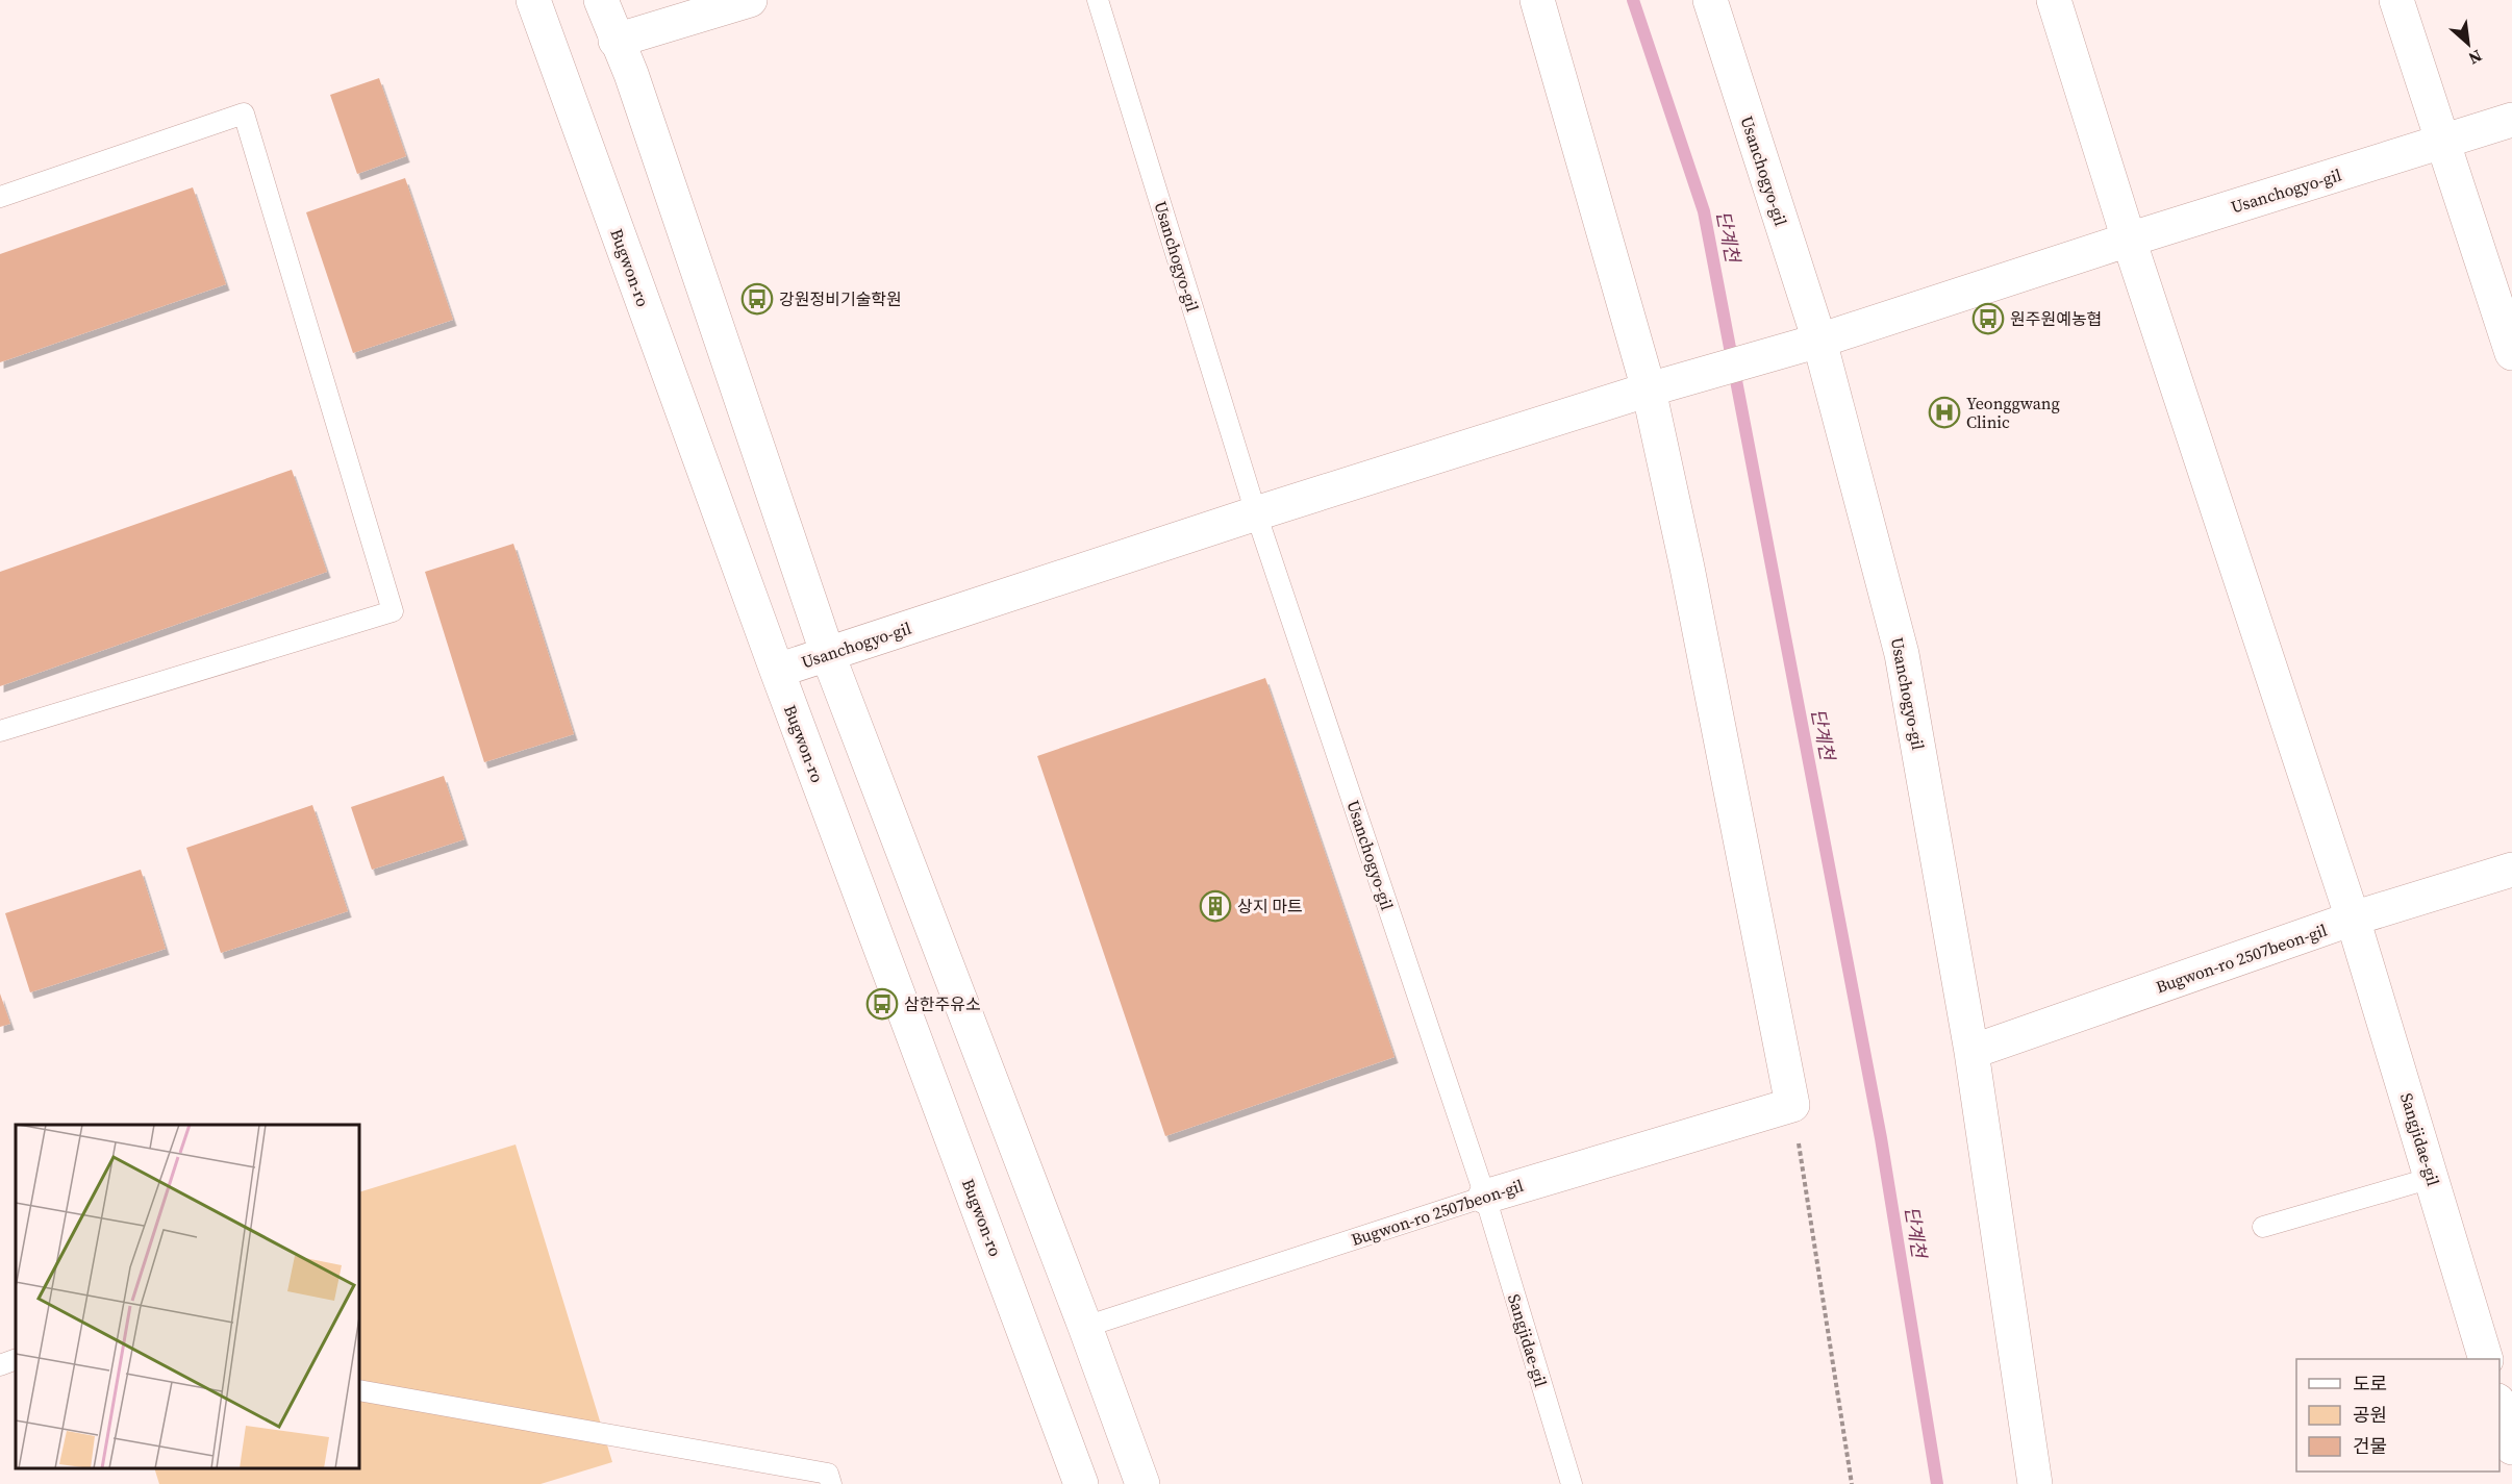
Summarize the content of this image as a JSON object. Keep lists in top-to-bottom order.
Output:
{
  "streets": {
    "street": [
      "Usanchogyo-gil",
      "Bugwon-ro",
      "Bugwon-ro 2507beon-gil",
      "Sangjidae-gil"
    ]
  },
  "crossings": [
    ["Usanchogyo-gil", "Bugwon-ro"],
    ["Usanchogyo-gil", "Bugwon-ro 2507beon-gil"],
    ["Usanchogyo-gil", "Sangjidae-gil"],
    ["Bugwon-ro 2507beon-gil", "Sangjidae-gil"]
  ],
  "water": ["단계천"],
  "places": {
    "bus stop": ["강원정비기술학원", "원주원예농협", "삼한주유소"],
    "hospital": ["Yeonggwang Clinic"],
    "building": ["상지 마트"]
  },
  "legend": ["도로", "공원", "건물"],
  "north": "bottom right"
}
